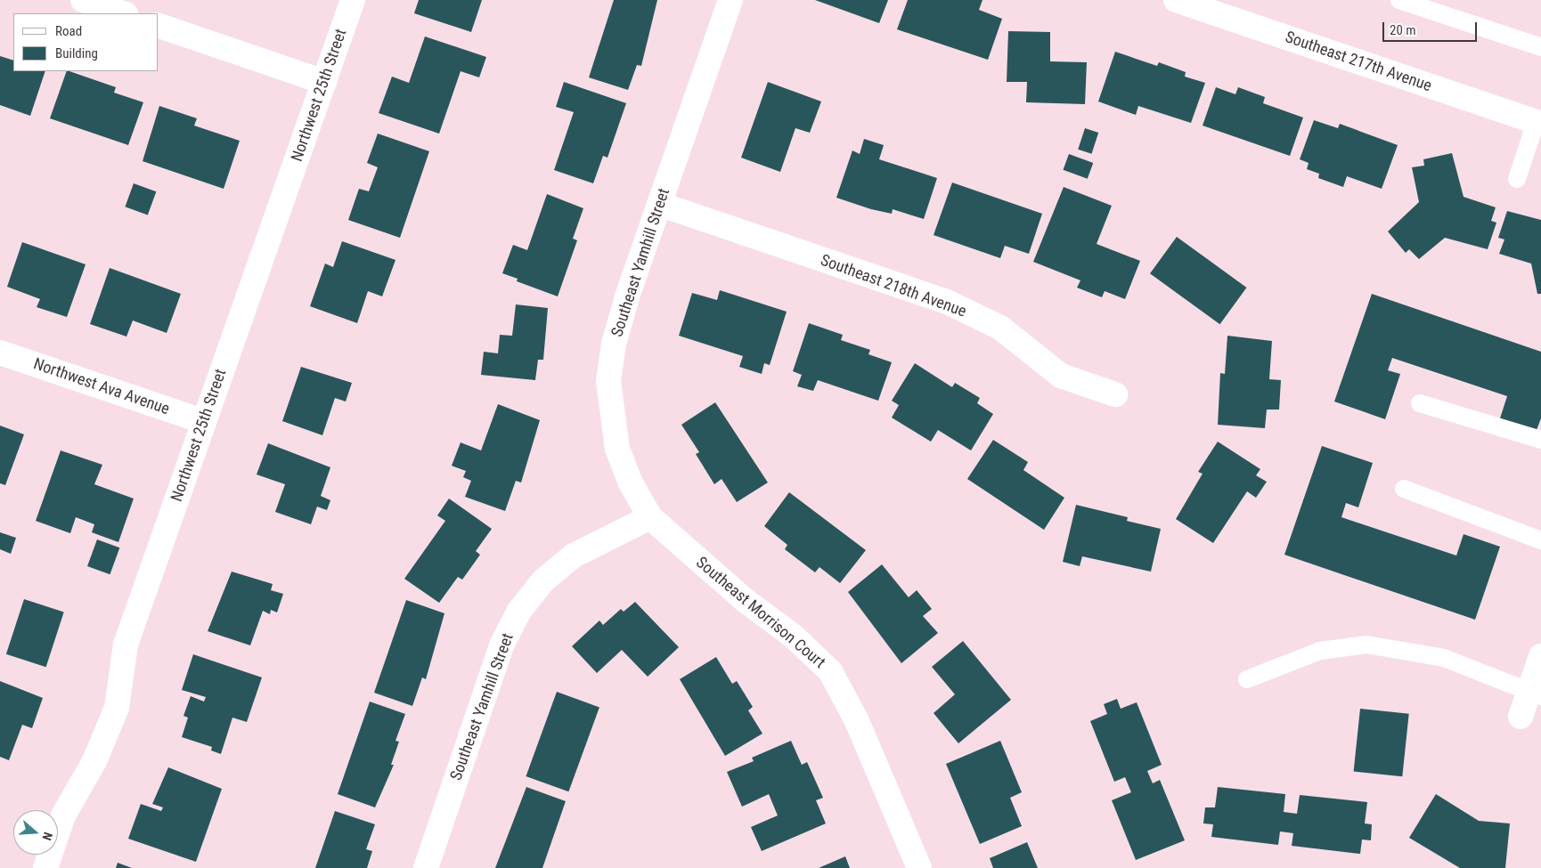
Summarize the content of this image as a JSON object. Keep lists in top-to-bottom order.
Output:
{
  "streets": {
    "street": [
      "Southeast 217th Avenue",
      "Northwest 25th Street",
      "Southeast Yamhill Street",
      "Southeast 218th Avenue",
      "Northwest Ava Avenue",
      "Southeast Morrison Court"
    ]
  },
  "crossings": [
    ["Northwest 25th Street", "Northwest Ava Avenue"],
    ["Southeast Yamhill Street", "Southeast 218th Avenue"],
    ["Southeast Yamhill Street", "Southeast Morrison Court"]
  ],
  "legend": ["Road", "Building"],
  "scale_bar": "20 m",
  "north": "right"
}
